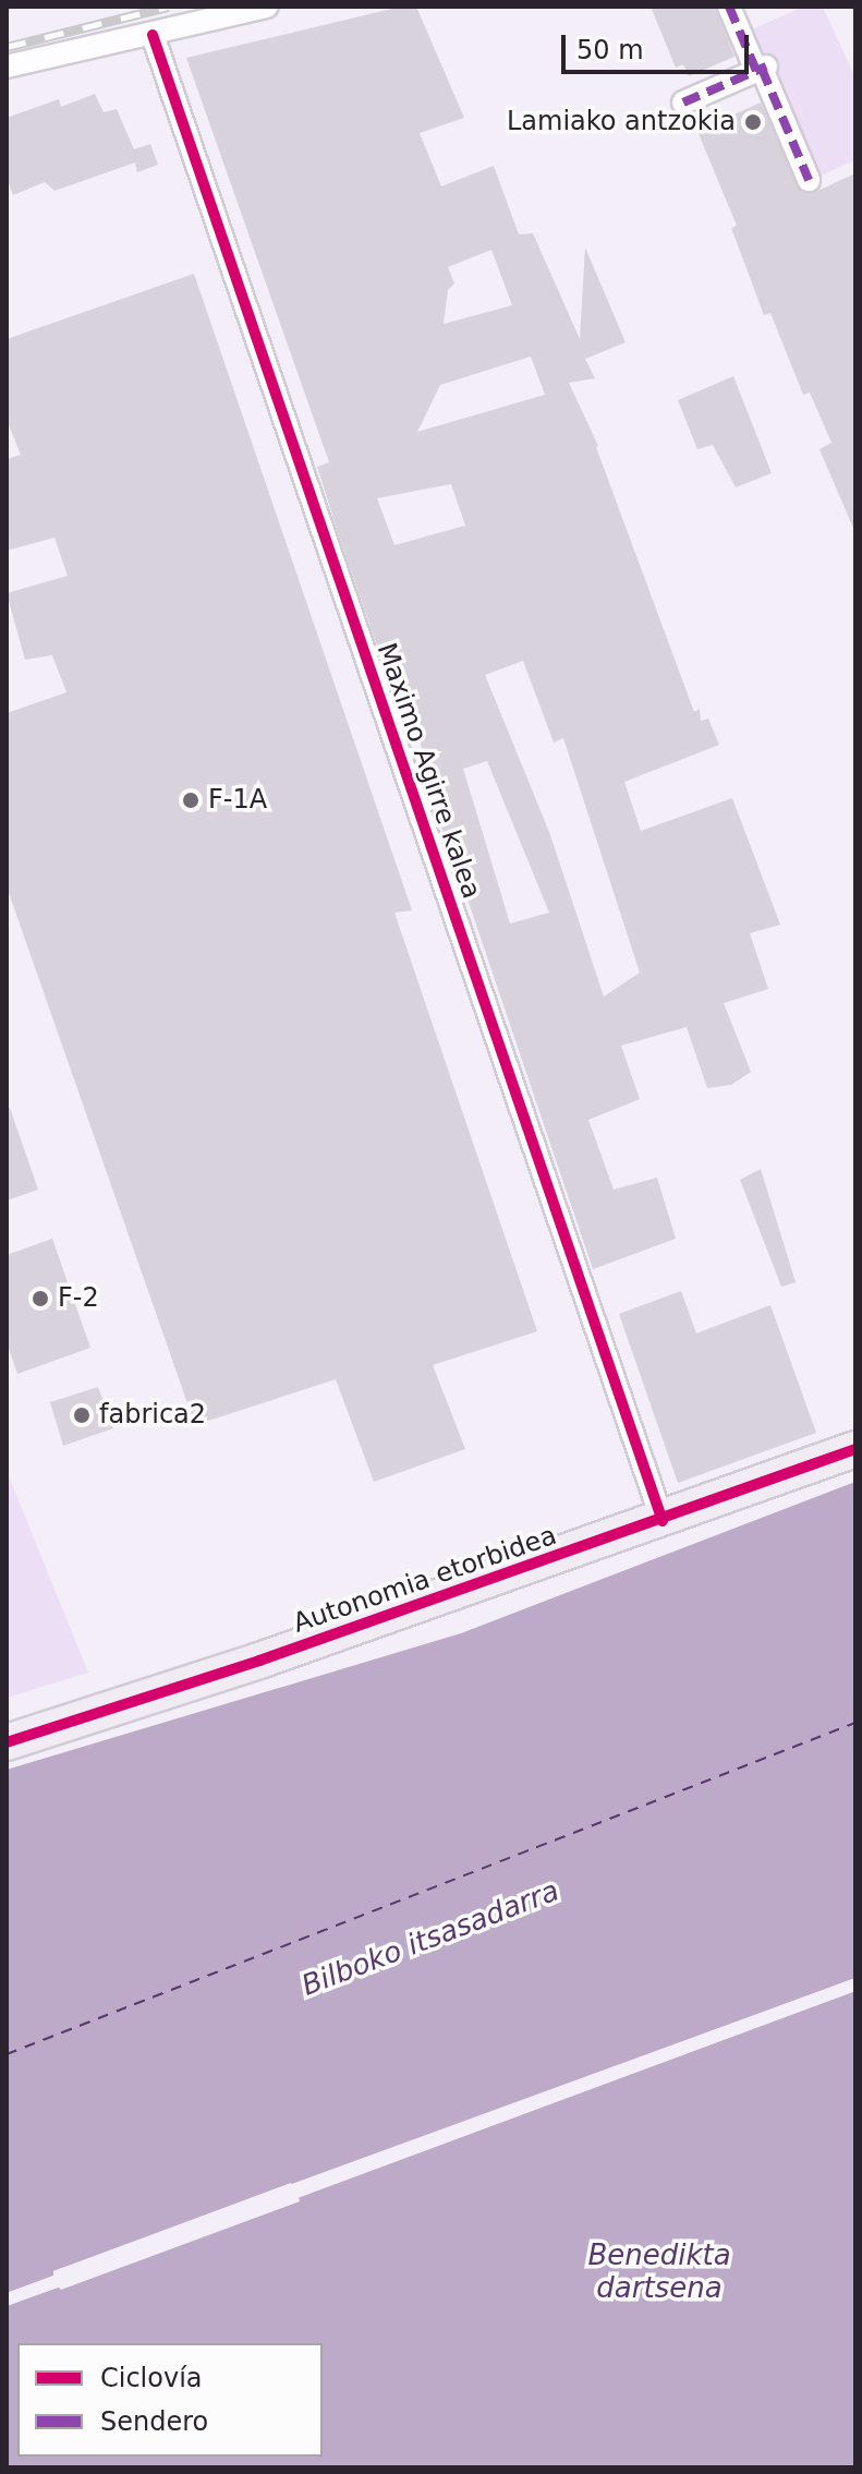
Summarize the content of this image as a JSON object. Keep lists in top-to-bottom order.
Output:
{
  "streets": {
    "main road": ["Autonomia etorbidea"],
    "street": ["Maximo Agirre kalea"]
  },
  "crossings": [
    ["Maximo Agirre kalea", "Autonomia etorbidea"]
  ],
  "water": ["Bilboko itsasadarra", "Benedikta dartsena"],
  "places": [
    "Lamiako antzokia",
    "F-1A",
    "F-2",
    "fabrica2"
  ],
  "legend": ["Ciclovía", "Sendero"],
  "scale_bar": "50 m"
}
